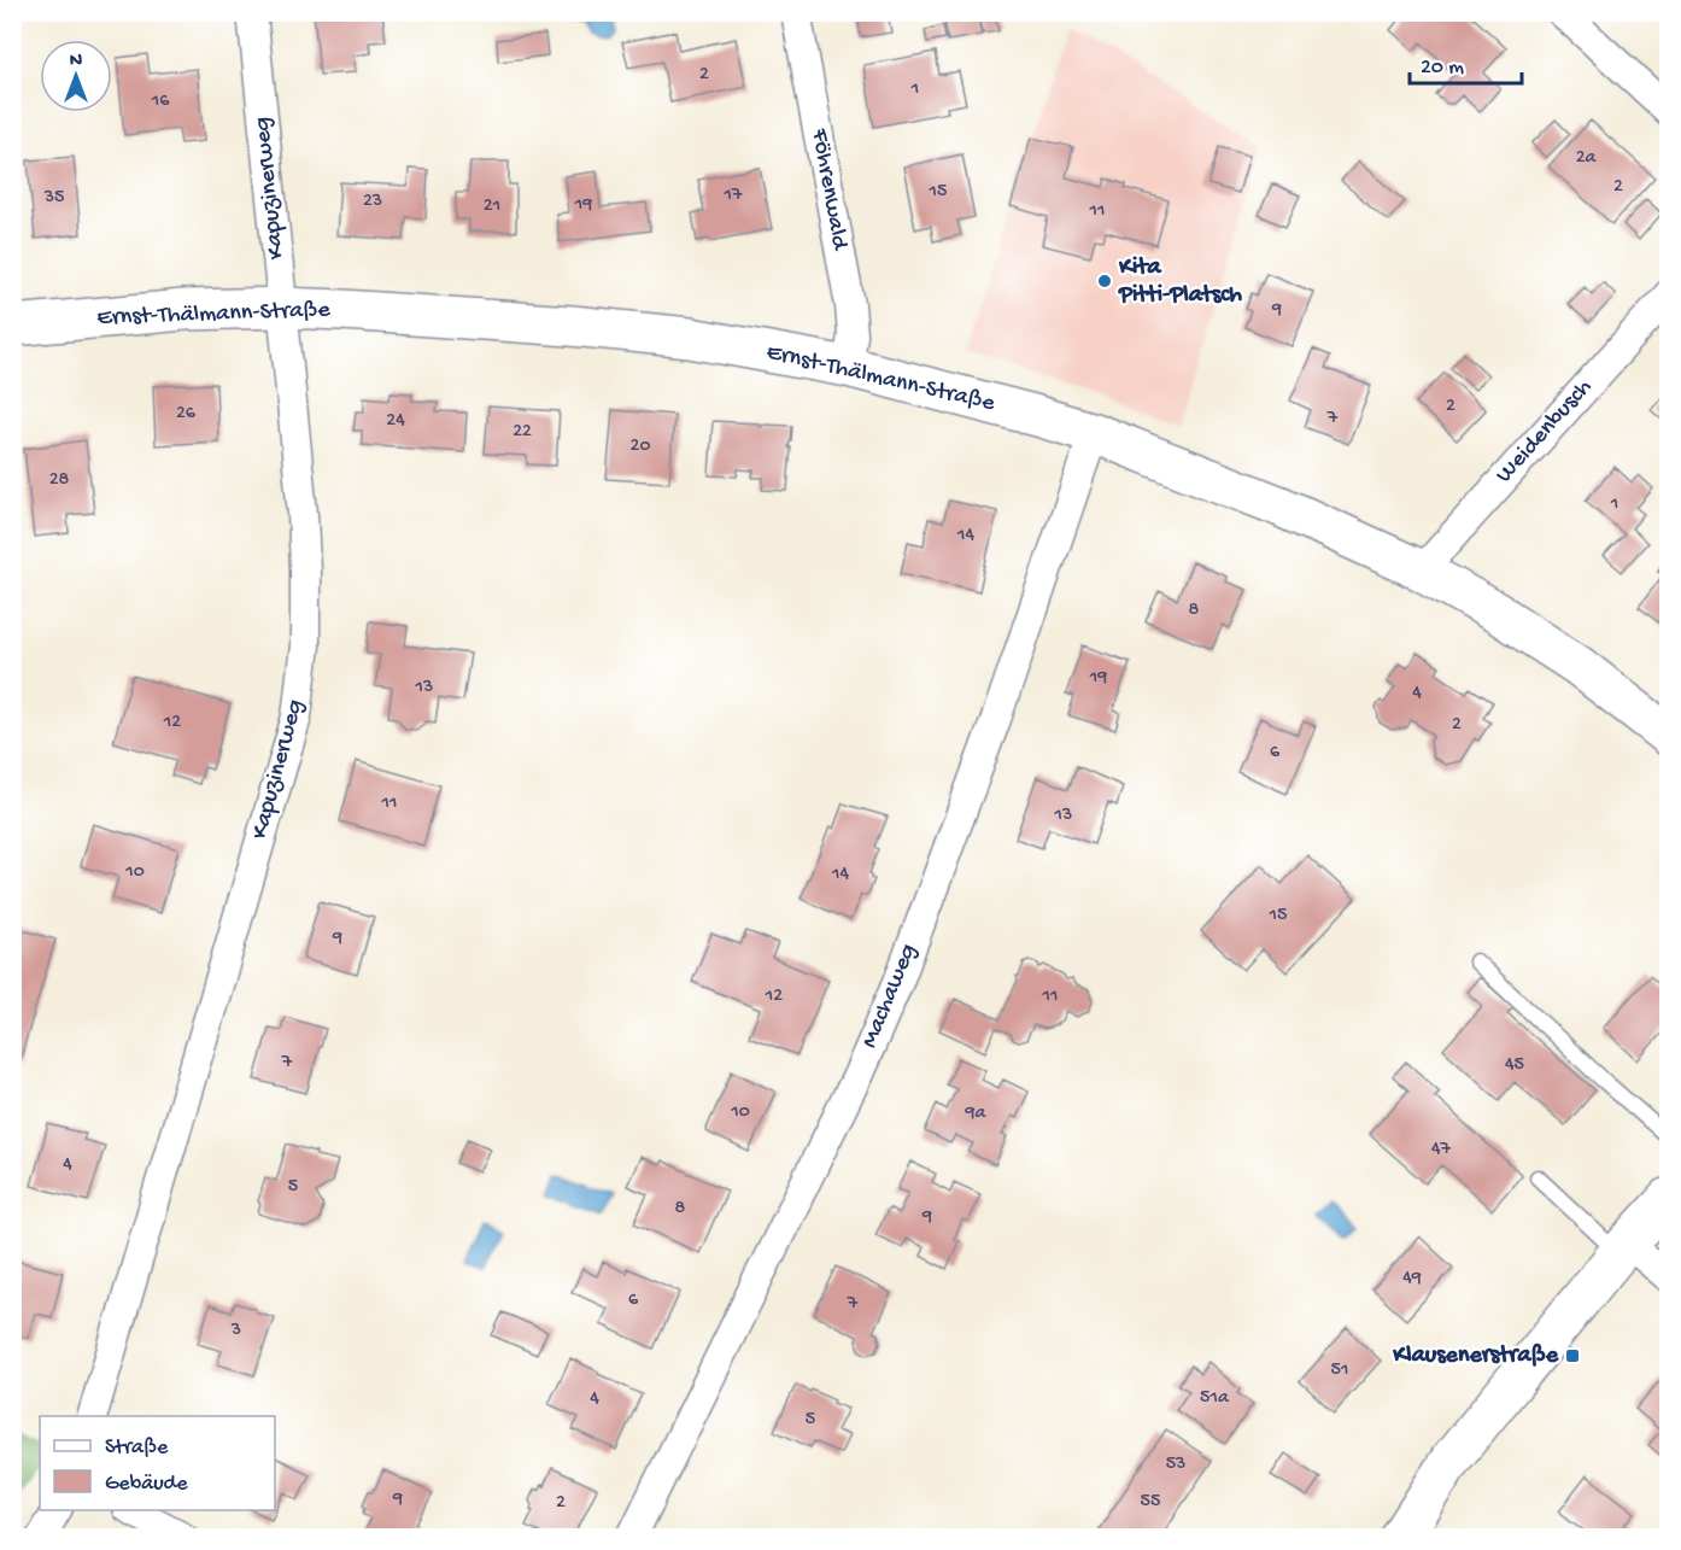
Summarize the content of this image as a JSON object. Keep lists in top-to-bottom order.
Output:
{
  "streets": {
    "street": [
      "Kapuzinerweg",
      "Föhrenwald",
      "Ernst-Thälmann-Straße",
      "Weidenbusch",
      "Machaweg"
    ]
  },
  "crossings": [
    ["Kapuzinerweg", "Ernst-Thälmann-Straße"],
    ["Föhrenwald", "Ernst-Thälmann-Straße"],
    ["Ernst-Thälmann-Straße", "Weidenbusch"],
    ["Ernst-Thälmann-Straße", "Machaweg"]
  ],
  "places": {
    "other": ["Kita Pitti-Platsch"],
    "transit": ["Klausenerstraße"]
  },
  "house_numbers": [
    "2",
    "1",
    "16",
    "2a",
    "2",
    "15",
    "17",
    "35",
    "23",
    "19",
    "21",
    "11",
    "9",
    "2",
    "26",
    "7",
    "24",
    "22",
    "20",
    "28",
    "1",
    "14",
    "8",
    "19",
    "13",
    "4",
    "12",
    "2",
    "6",
    "11",
    "13",
    "10",
    "14",
    "15",
    "9",
    "12",
    "11",
    "7",
    "45",
    "10",
    "9a",
    "47",
    "4",
    "5",
    "8",
    "9",
    "49",
    "6",
    "7",
    "3",
    "51",
    "51a",
    "4",
    "5",
    "53",
    "9",
    "55",
    "2"
  ],
  "legend": ["Straße", "Gebäude"],
  "scale_bar": "20 m",
  "north": "top"
}
